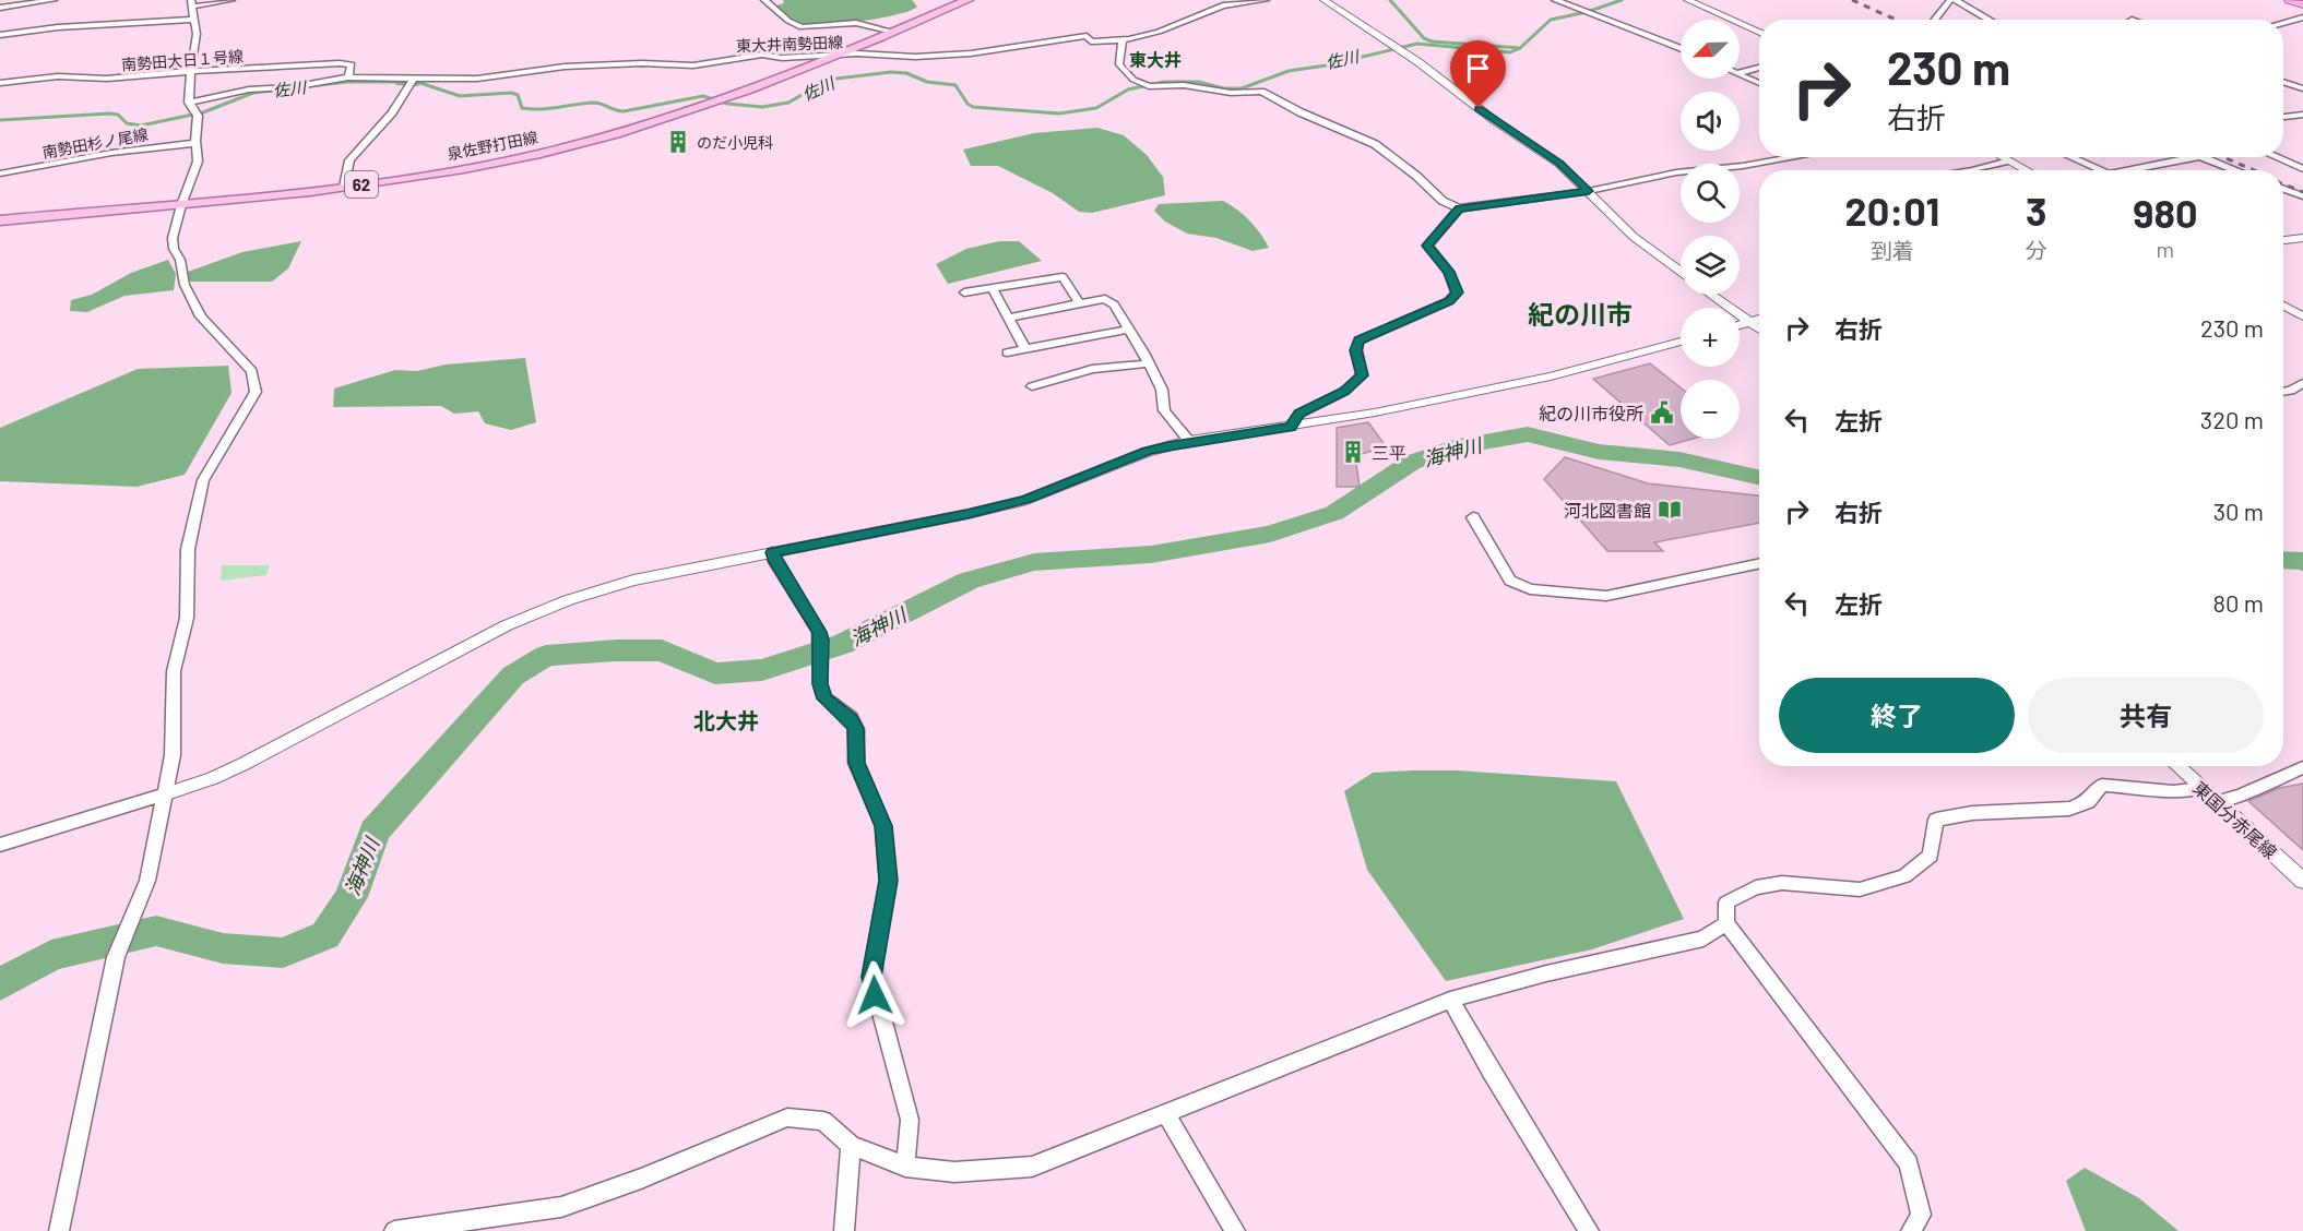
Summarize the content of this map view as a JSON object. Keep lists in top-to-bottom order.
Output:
{
  "streets": {
    "main road": ["泉佐野打田線", "62"],
    "street": [
      "東大井南勢田線",
      "南勢田大日１号線",
      "南勢田杉ノ尾線",
      "東国分赤尾線"
    ]
  },
  "crossings": [
    ["東大井南勢田線", "南勢田大日１号線"],
    ["東大井南勢田線", "泉佐野打田線"]
  ],
  "districts": ["東大井", "紀の川市", "北大井"],
  "water": ["佐川", "海神川"],
  "places": {
    "building": ["のだ小児科", "三平"],
    "public building": ["紀の川市役所"],
    "library": ["河北図書館"]
  },
  "north": "bottom left",
  "page": {
    "map_buttons": ["+", "−"],
    "turn": ["230 m", "右折"],
    "eta": [
      "20:01",
      "到着",
      "3",
      "分",
      "980",
      "m"
    ],
    "list": [
      {
        "name": "右折",
        "value": "230 m"
      },
      {
        "name": "左折",
        "value": "320 m"
      },
      {
        "name": "右折",
        "value": "30 m"
      },
      {
        "name": "左折",
        "value": "80 m"
      }
    ],
    "buttons": ["終了", "共有"]
  }
}
